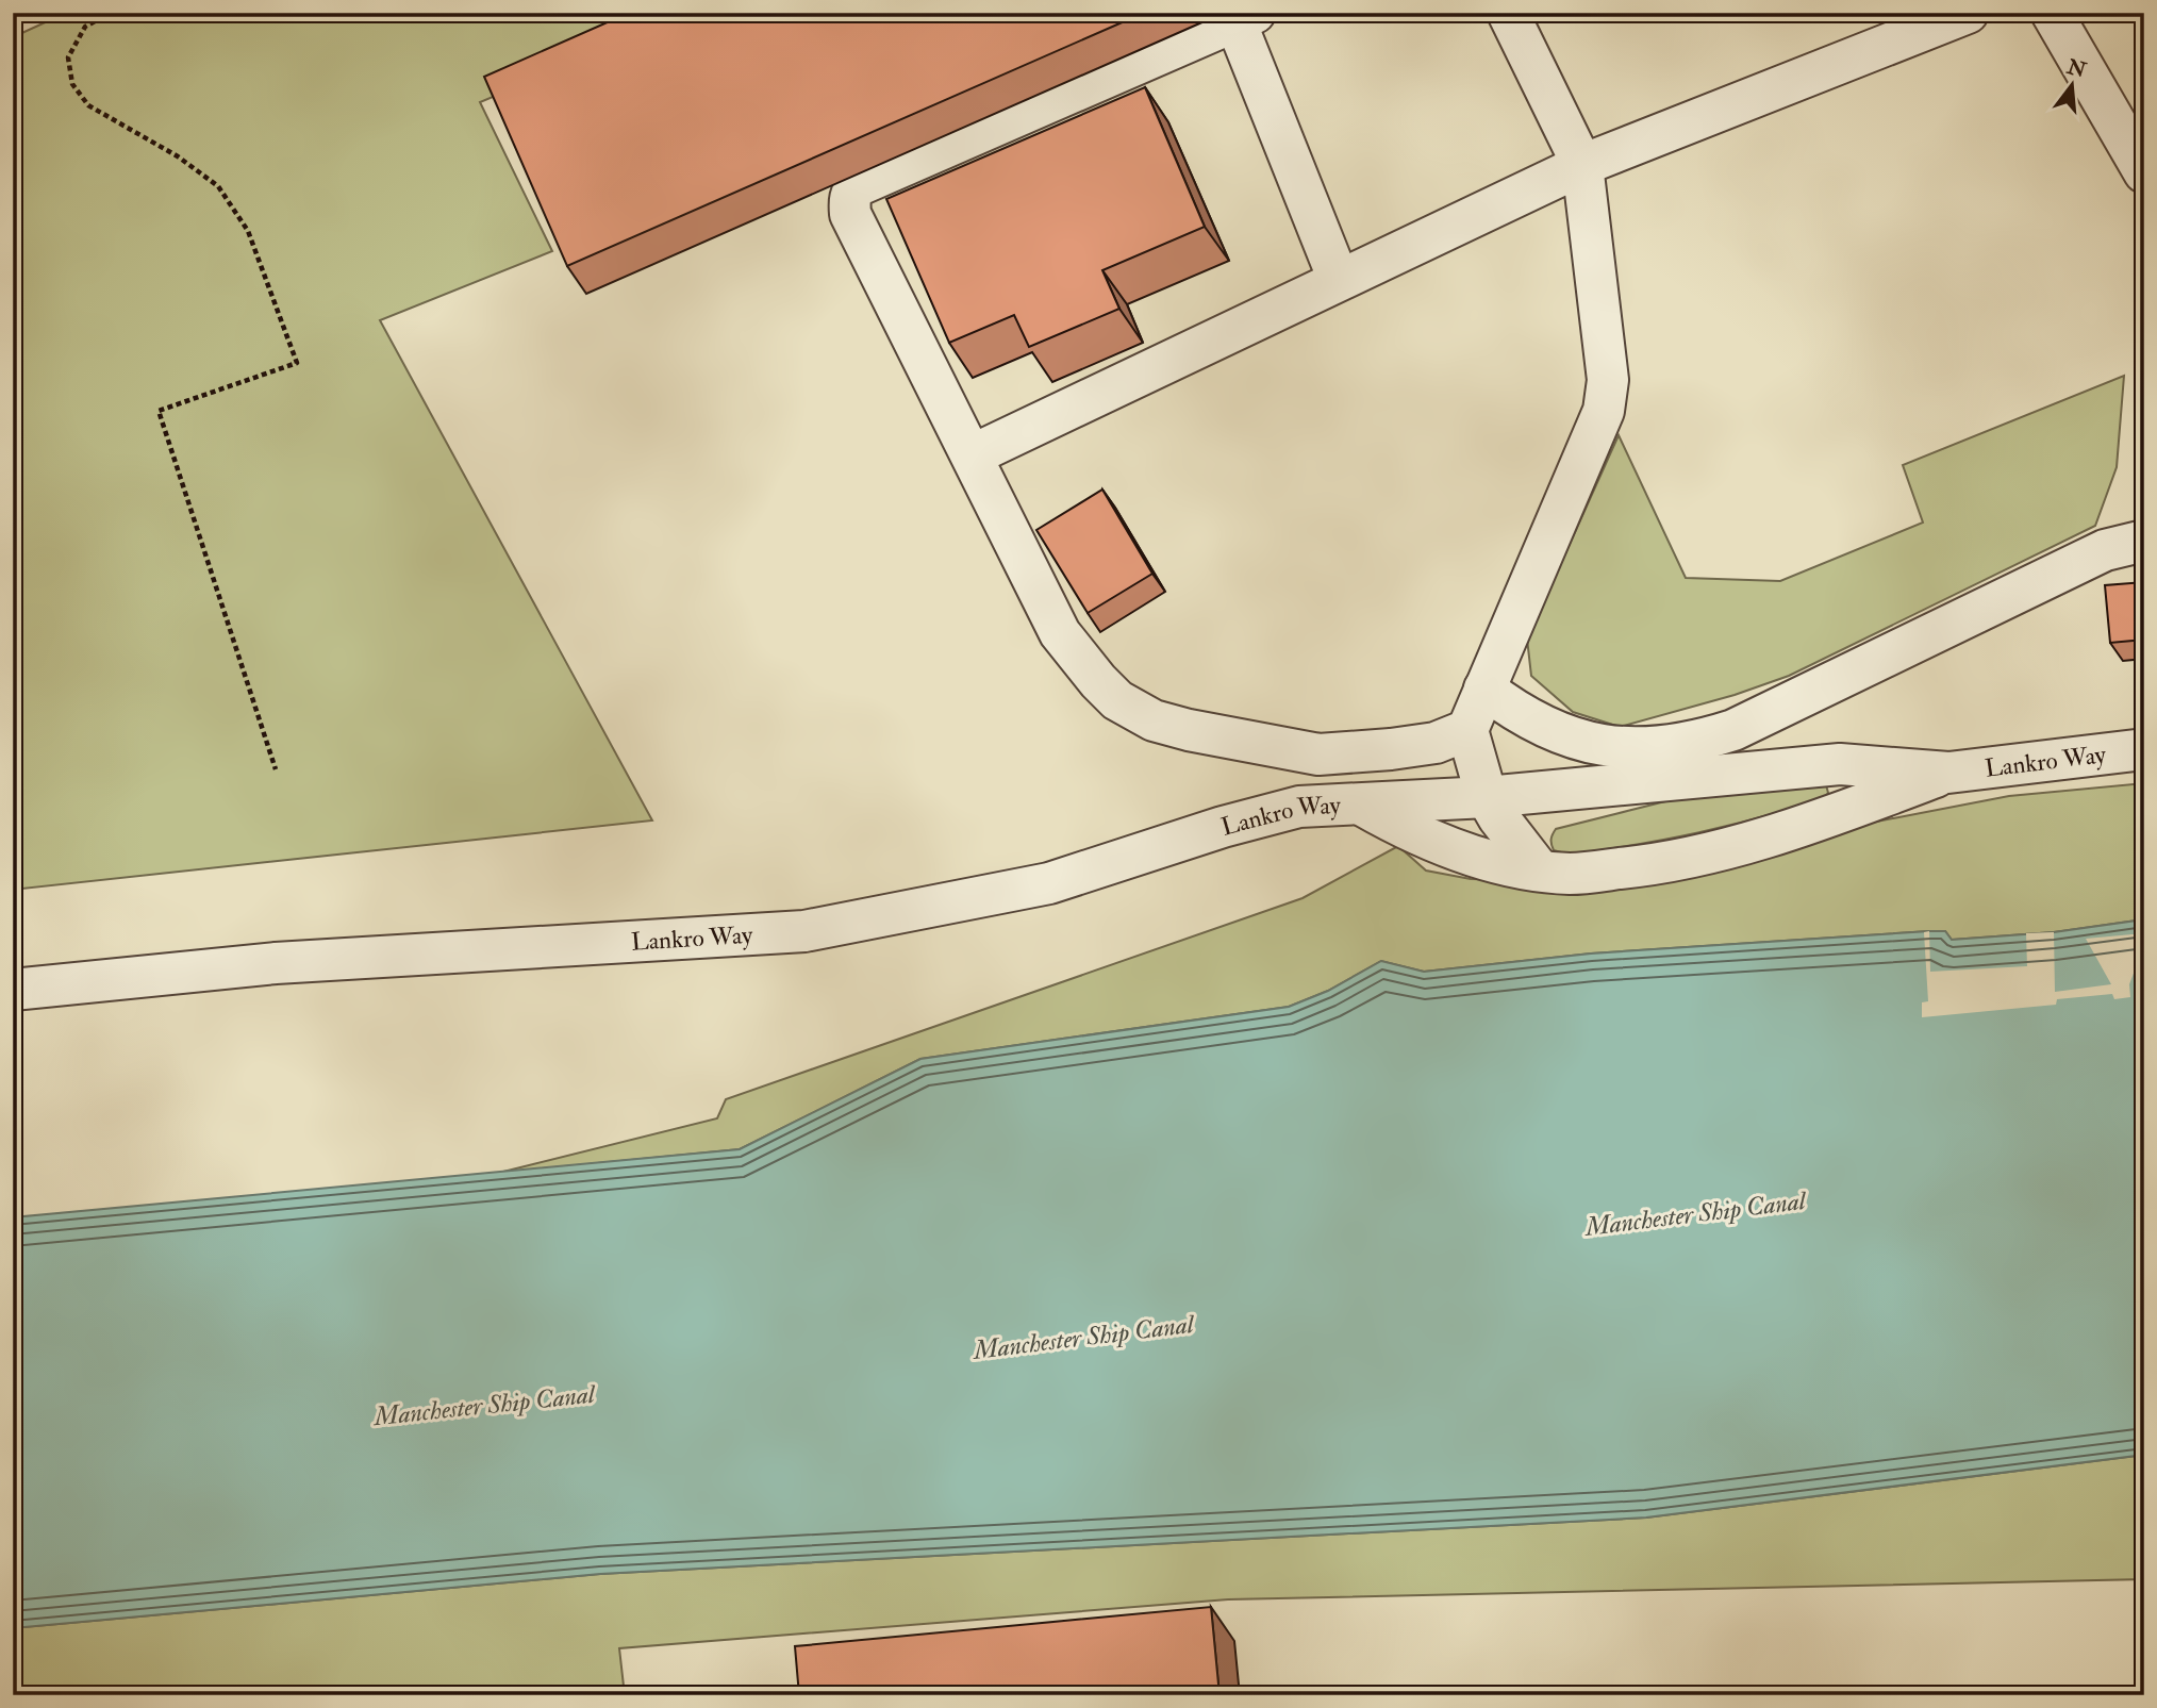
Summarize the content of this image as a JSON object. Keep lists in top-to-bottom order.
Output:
{
  "streets": {
    "lane": ["Lankro Way"]
  },
  "water": ["Manchester Ship Canal"],
  "north": "top"
}
